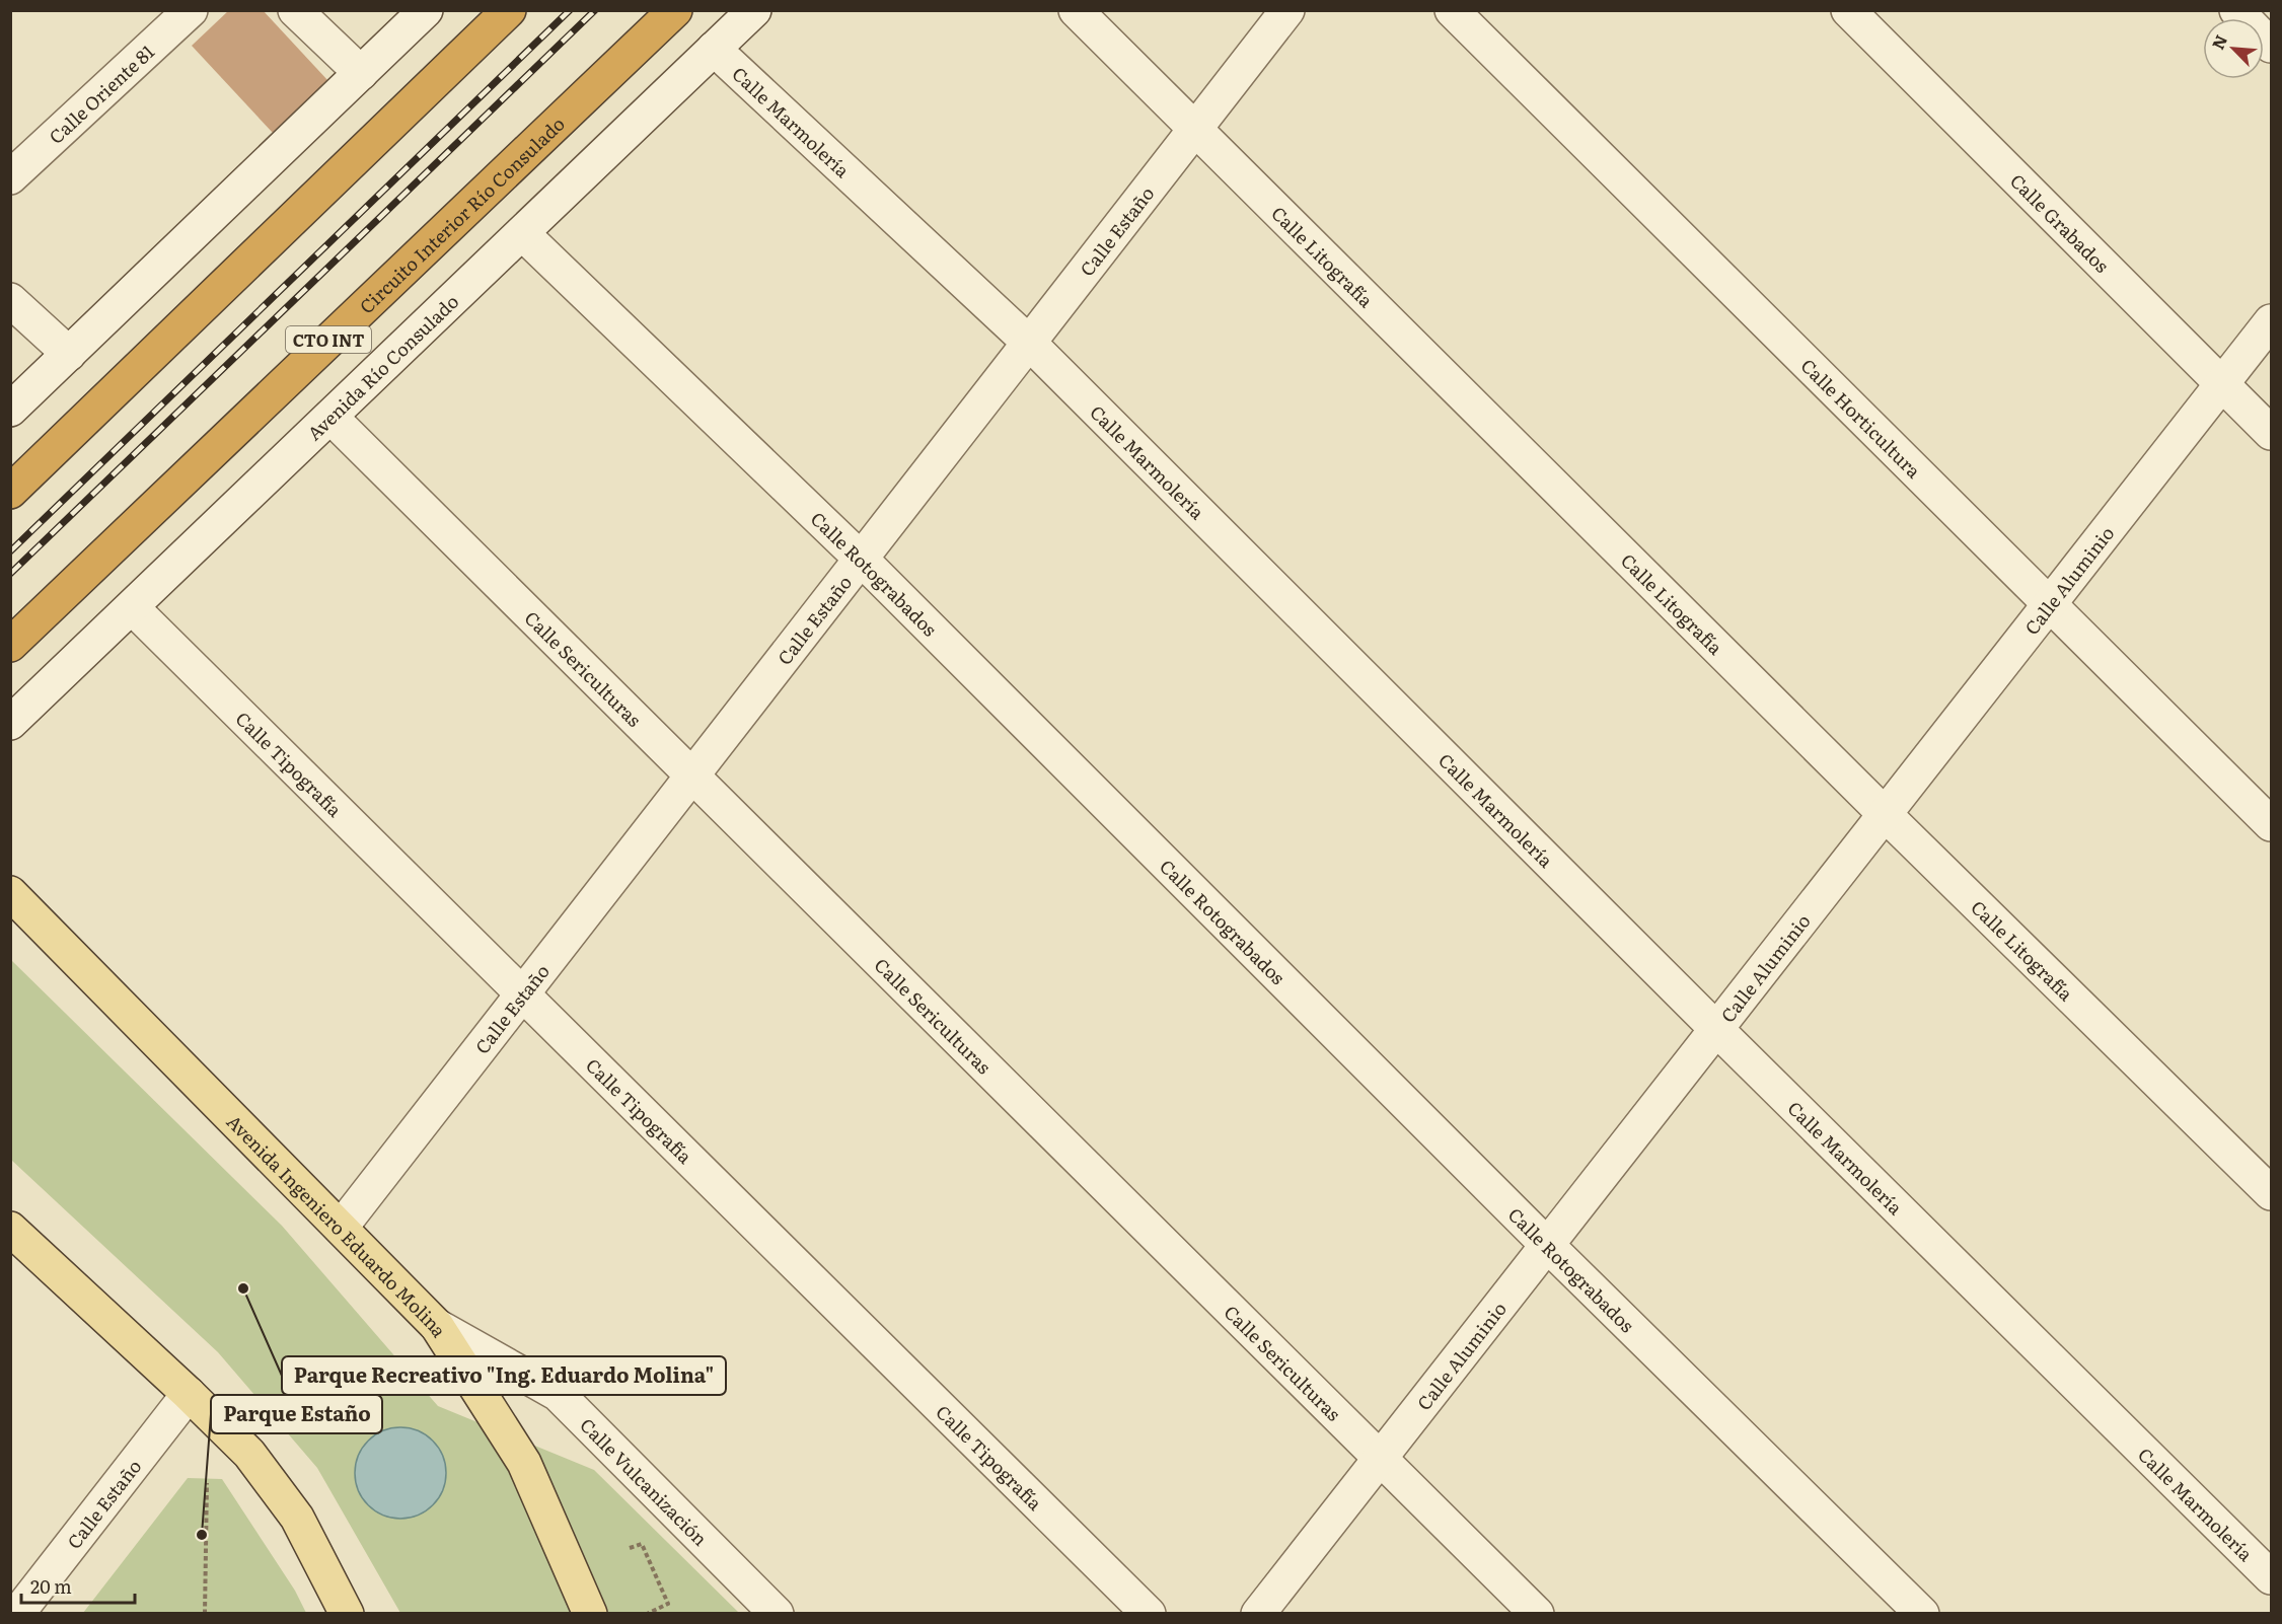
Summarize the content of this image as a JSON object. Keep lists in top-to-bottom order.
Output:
{
  "streets": {
    "highway": ["Circuito Interior Río Consulado", "CTO INT"],
    "main road": ["Avenida Ingeniero Eduardo Molina"],
    "street": [
      "Calle Oriente 81",
      "Calle Marmolería",
      "Calle Grabados",
      "Calle Estaño",
      "Calle Litografía",
      "Avenida Río Consulado",
      "Calle Horticultura",
      "Calle Rotograbados",
      "Calle Aluminio",
      "Calle Sericulturas",
      "Calle Tipografía",
      "Calle Vulcanización"
    ]
  },
  "crossings": [
    ["Calle Marmolería", "Calle Estaño"],
    ["Calle Marmolería", "Avenida Río Consulado"],
    ["Calle Marmolería", "Calle Aluminio"],
    ["Calle Grabados", "Calle Aluminio"],
    ["Calle Estaño", "Calle Litografía"],
    ["Calle Estaño", "Calle Rotograbados"],
    ["Calle Estaño", "Calle Sericulturas"],
    ["Calle Estaño", "Calle Tipografía"],
    ["Calle Estaño", "Avenida Ingeniero Eduardo Molina"],
    ["Calle Litografía", "Calle Aluminio"],
    ["Avenida Río Consulado", "Calle Rotograbados"],
    ["Avenida Río Consulado", "Calle Sericulturas"],
    ["Avenida Río Consulado", "Calle Tipografía"],
    ["Calle Horticultura", "Calle Aluminio"],
    ["Calle Rotograbados", "Calle Aluminio"],
    ["Calle Aluminio", "Calle Sericulturas"],
    ["Avenida Ingeniero Eduardo Molina", "Calle Vulcanización"]
  ],
  "places": ["Parque Recreativo \"Ing. Eduardo Molina\"", "Parque Estaño"],
  "scale_bar": "20 m",
  "north": "top left"
}
